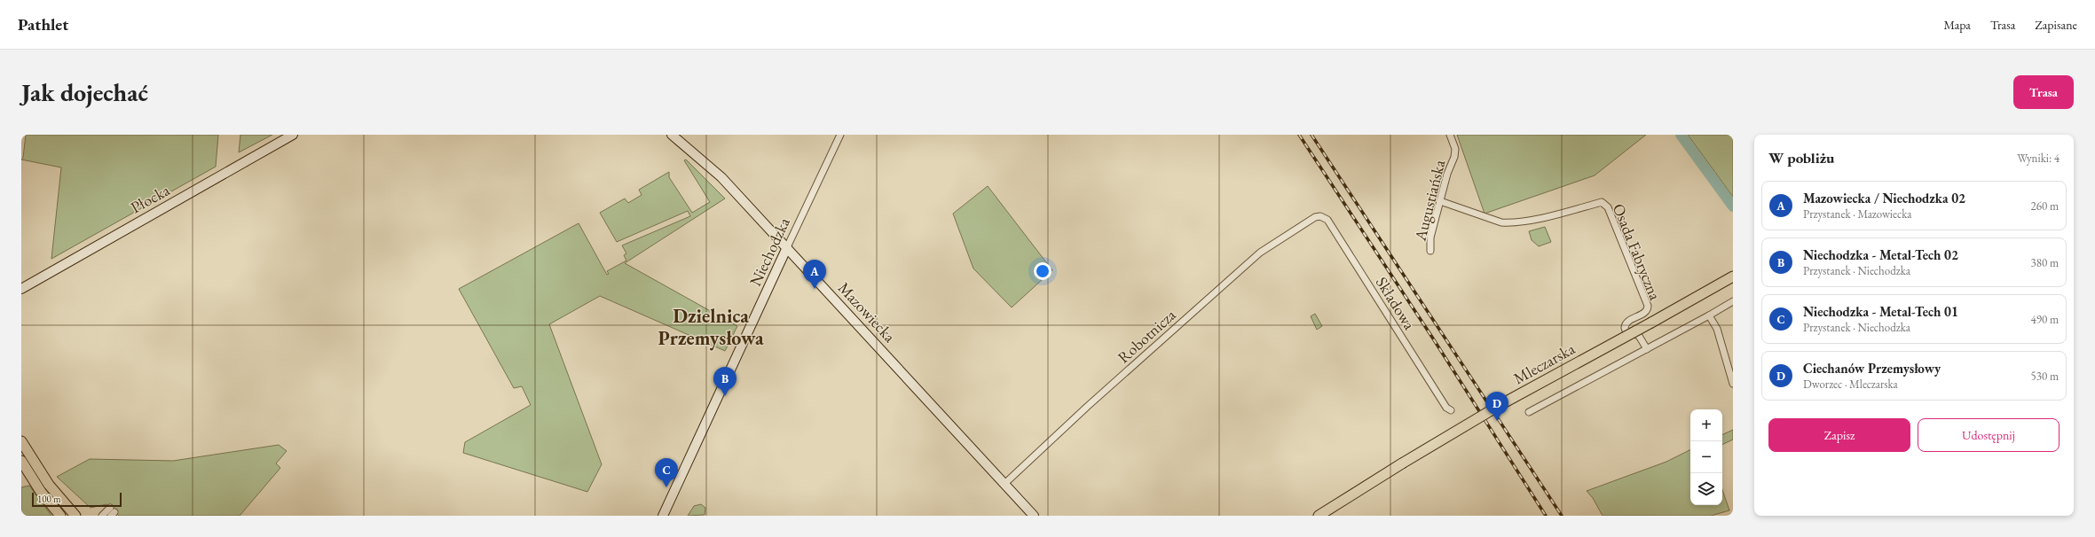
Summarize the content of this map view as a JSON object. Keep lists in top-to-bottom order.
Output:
{
  "streets": {
    "main road": ["Mleczarska"],
    "street": [
      "Płocka",
      "Augustiańska",
      "Niechodzka",
      "Osada Fabryczna",
      "Składowa",
      "Mazowiecka",
      "Robotnicza"
    ]
  },
  "crossings": [
    ["Augustiańska", "Osada Fabryczna"],
    ["Niechodzka", "Mazowiecka"],
    ["Składowa", "Robotnicza"],
    ["Mazowiecka", "Robotnicza"]
  ],
  "districts": ["Dzielnica Przemysłowa"],
  "scale_bar": "100 m",
  "page": {
    "header": "Pathlet",
    "nav": ["Mapa", "Trasa", "Zapisane"],
    "buttons": [
      "Trasa",
      ["Zapisz", "Udostępnij"]
    ],
    "title": "Jak dojechać",
    "heading": ["W pobliżu", "Wyniki: 4"],
    "list": [
      {
        "mark": "A",
        "name": "Mazowiecka / Niechodzka 02",
        "note": "Przystanek · Mazowiecka",
        "value": "260 m"
      },
      {
        "mark": "B",
        "name": "Niechodzka - Metal-Tech 02",
        "note": "Przystanek · Niechodzka",
        "value": "380 m"
      },
      {
        "mark": "C",
        "name": "Niechodzka - Metal-Tech 01",
        "note": "Przystanek · Niechodzka",
        "value": "490 m"
      },
      {
        "mark": "D",
        "name": "Ciechanów Przemysłowy",
        "note": "Dworzec · Mleczarska",
        "value": "530 m"
      }
    ],
    "pins": [
      "A",
      "B",
      "D",
      "C"
    ],
    "map_buttons": ["+", "−"],
    "scale": "100 m"
  }
}
